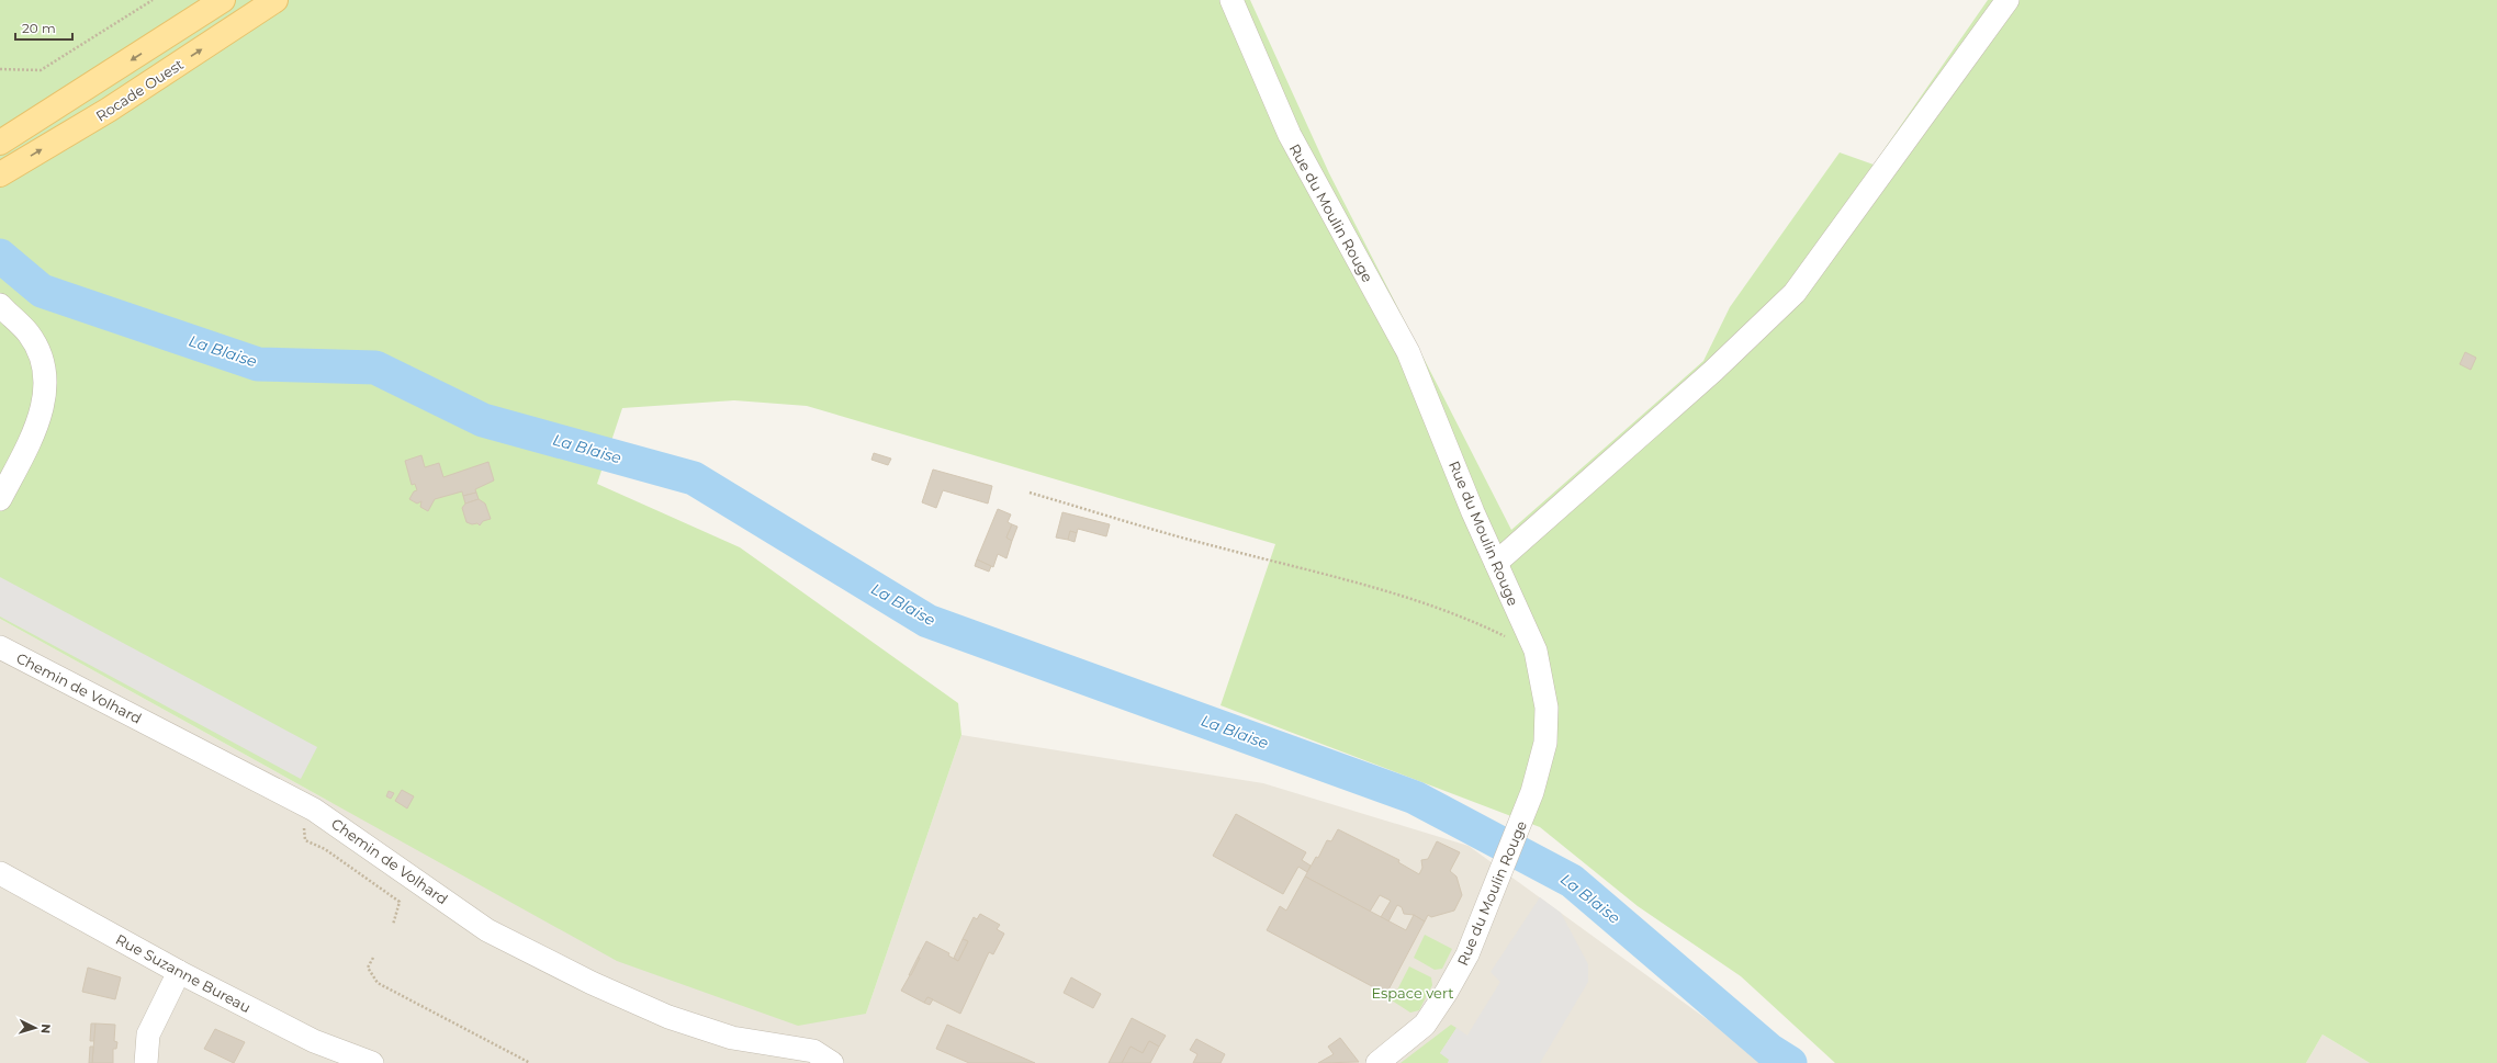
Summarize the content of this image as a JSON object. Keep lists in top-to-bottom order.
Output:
{
  "streets": {
    "main road": ["Rocade Ouest"],
    "street": ["Rue du Moulin Rouge", "Chemin de Volhard", "Rue Suzanne Bureau"]
  },
  "water": ["La Blaise"],
  "parks": ["Espace vert"],
  "scale_bar": "20 m",
  "north": "right"
}
